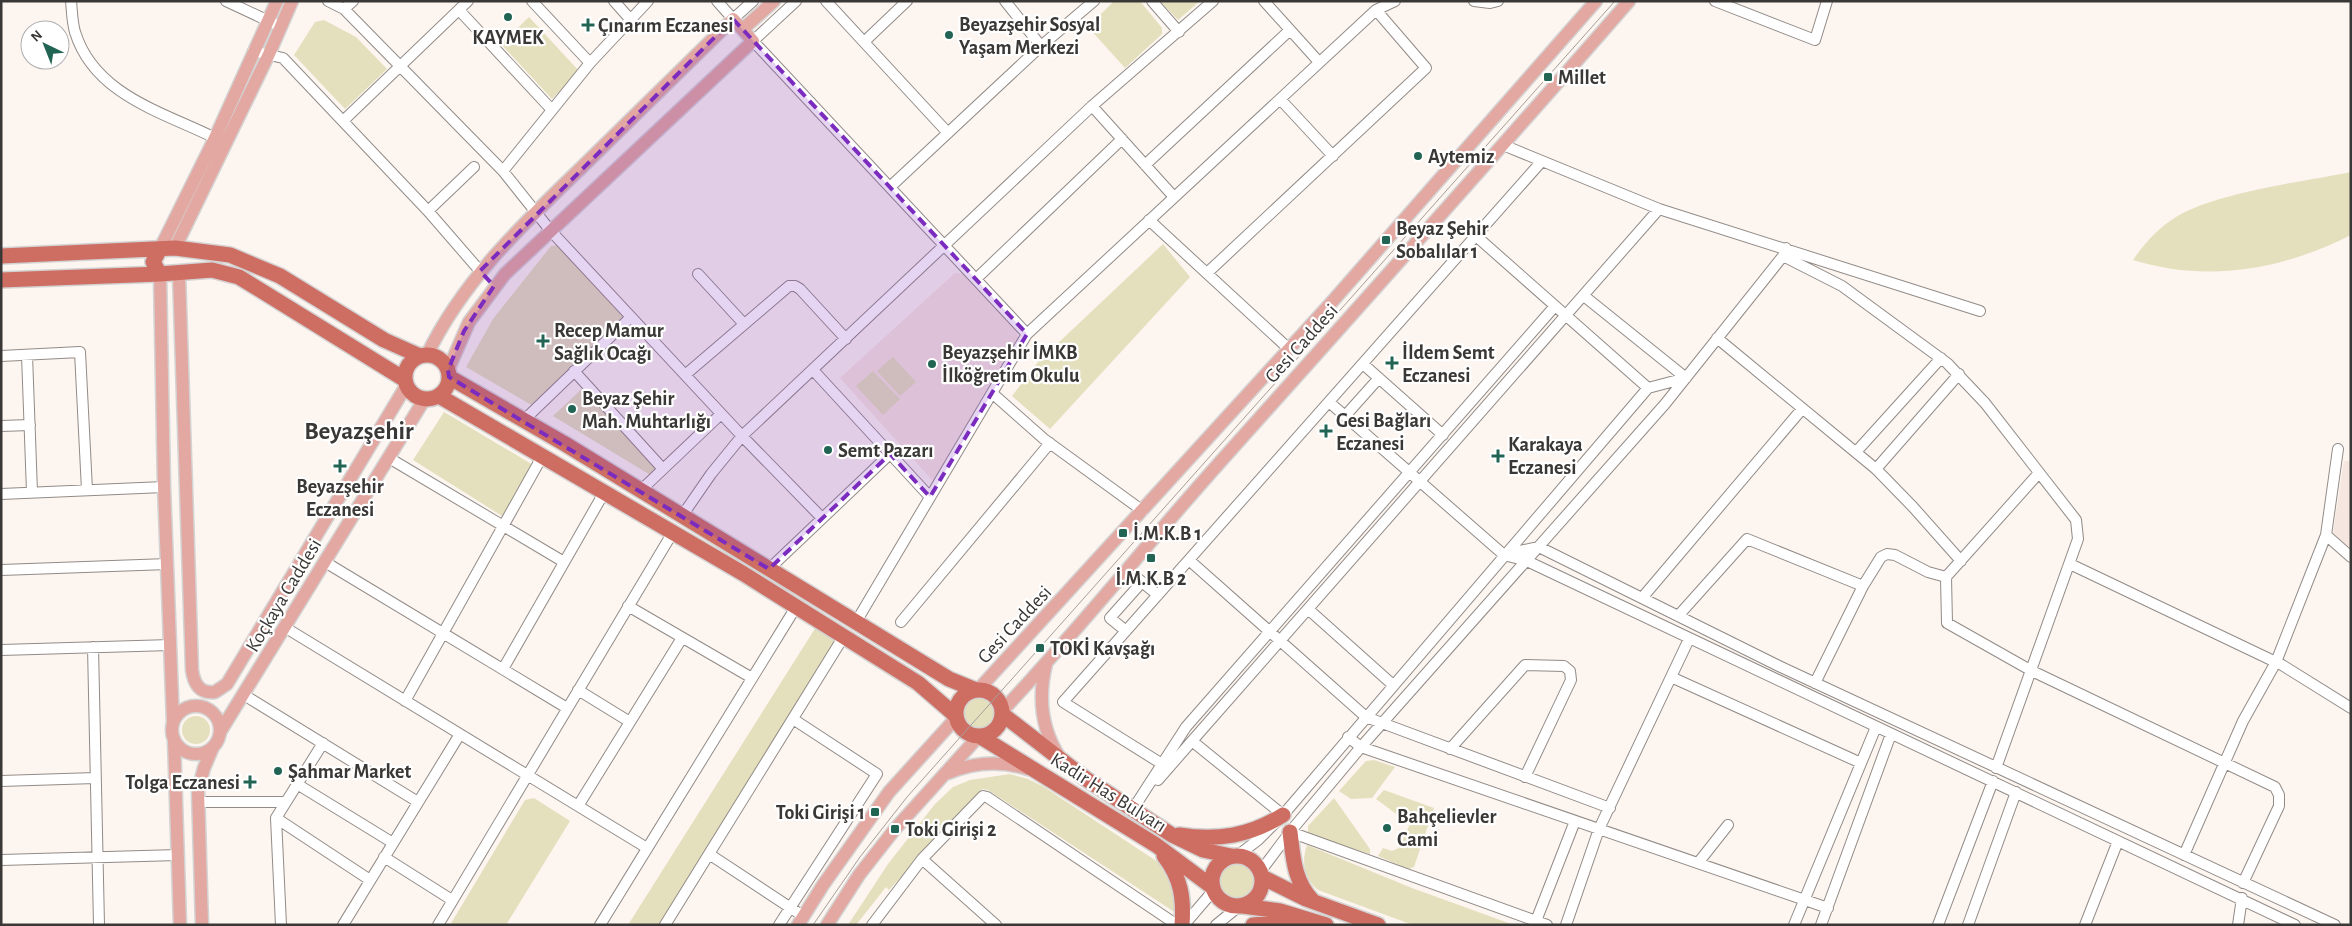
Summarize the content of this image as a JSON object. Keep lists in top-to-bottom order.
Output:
{
  "streets": {
    "highway": ["Kadir Has Bulvarı"],
    "main road": ["Gesi Caddesi", "Koçkaya Caddesi"]
  },
  "crossings": [
    ["Gesi Caddesi", "Kadir Has Bulvarı"]
  ],
  "districts": ["Beyazşehir"],
  "places": {
    "other": [
      "KAYMEK",
      "Beyazşehir Sosyal Yaşam Merkezi",
      "Aytemiz",
      "Beyazşehir İMKB İlköğretim Okulu",
      "Beyaz Şehir Mah. Muhtarlığı",
      "Semt Pazarı",
      "Şahmar Market",
      "Bahçelievler Cami"
    ],
    "health": [
      "Çınarım Eczanesi",
      "Recep Mamur Sağlık Ocağı",
      "İldem Semt Eczanesi",
      "Gesi Bağları Eczanesi",
      "Karakaya Eczanesi",
      "Beyazşehir Eczanesi",
      "Tolga Eczanesi"
    ],
    "transit": [
      "Millet",
      "Beyaz Şehir Sobalılar 1",
      "İ.M.K.B 1",
      "İ.M.K.B 2",
      "TOKİ Kavşağı",
      "Toki Girişi 1",
      "Toki Girişi 2"
    ]
  },
  "north": "top left"
}
